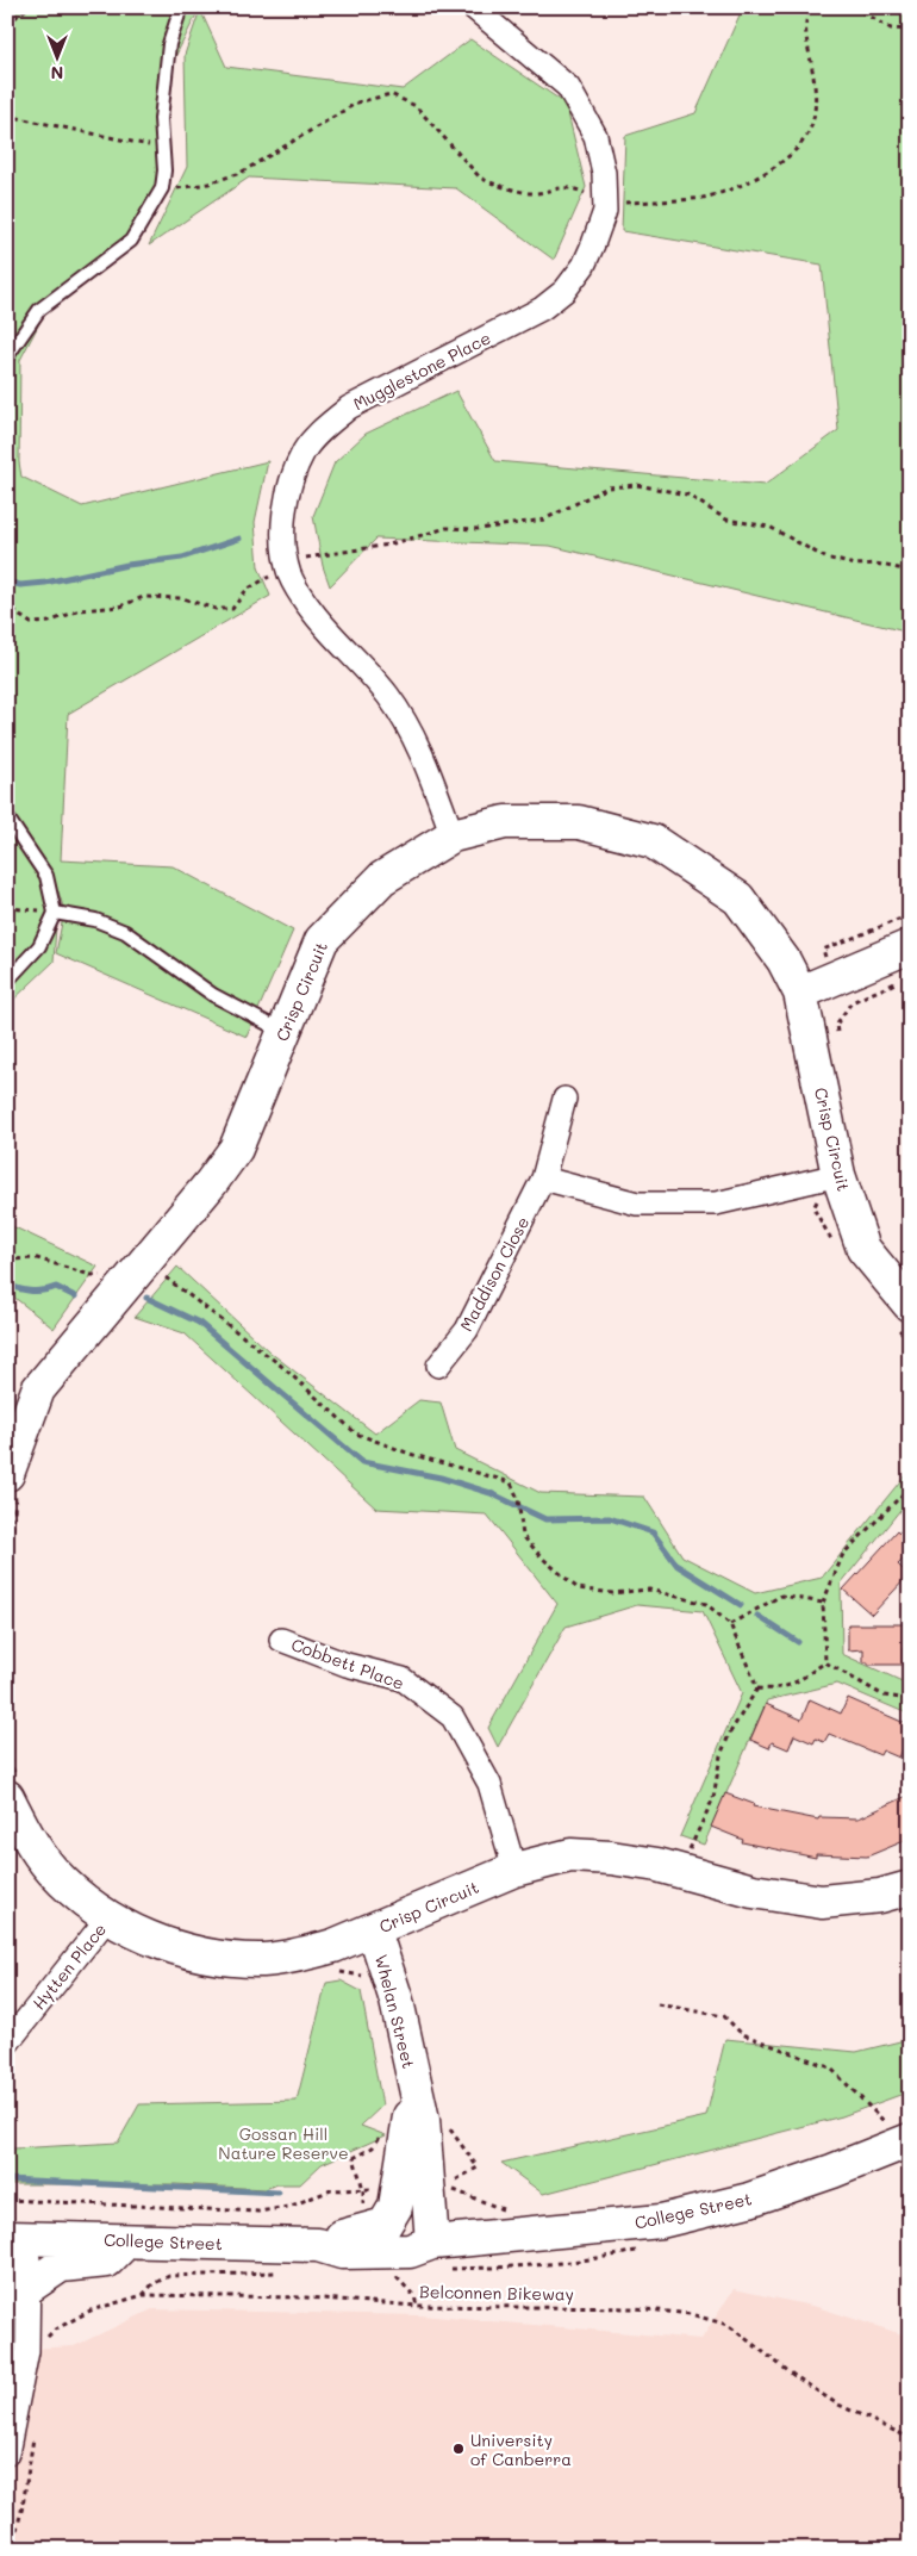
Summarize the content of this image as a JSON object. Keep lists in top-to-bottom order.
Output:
{
  "streets": {
    "street": [
      "Mugglestone Place",
      "Crisp Circuit",
      "Maddison Close",
      "Cobbett Place",
      "Hytten Place",
      "Whelan Street",
      "College Street"
    ],
    "path": ["Belconnen Bikeway"]
  },
  "crossings": [
    ["Mugglestone Place", "Crisp Circuit"],
    ["Crisp Circuit", "Cobbett Place"],
    ["Crisp Circuit", "Hytten Place"],
    ["Crisp Circuit", "Whelan Street"],
    ["Whelan Street", "College Street"]
  ],
  "parks": ["Gossan Hill Nature Reserve"],
  "places": ["University of Canberra"],
  "north": "bottom"
}
